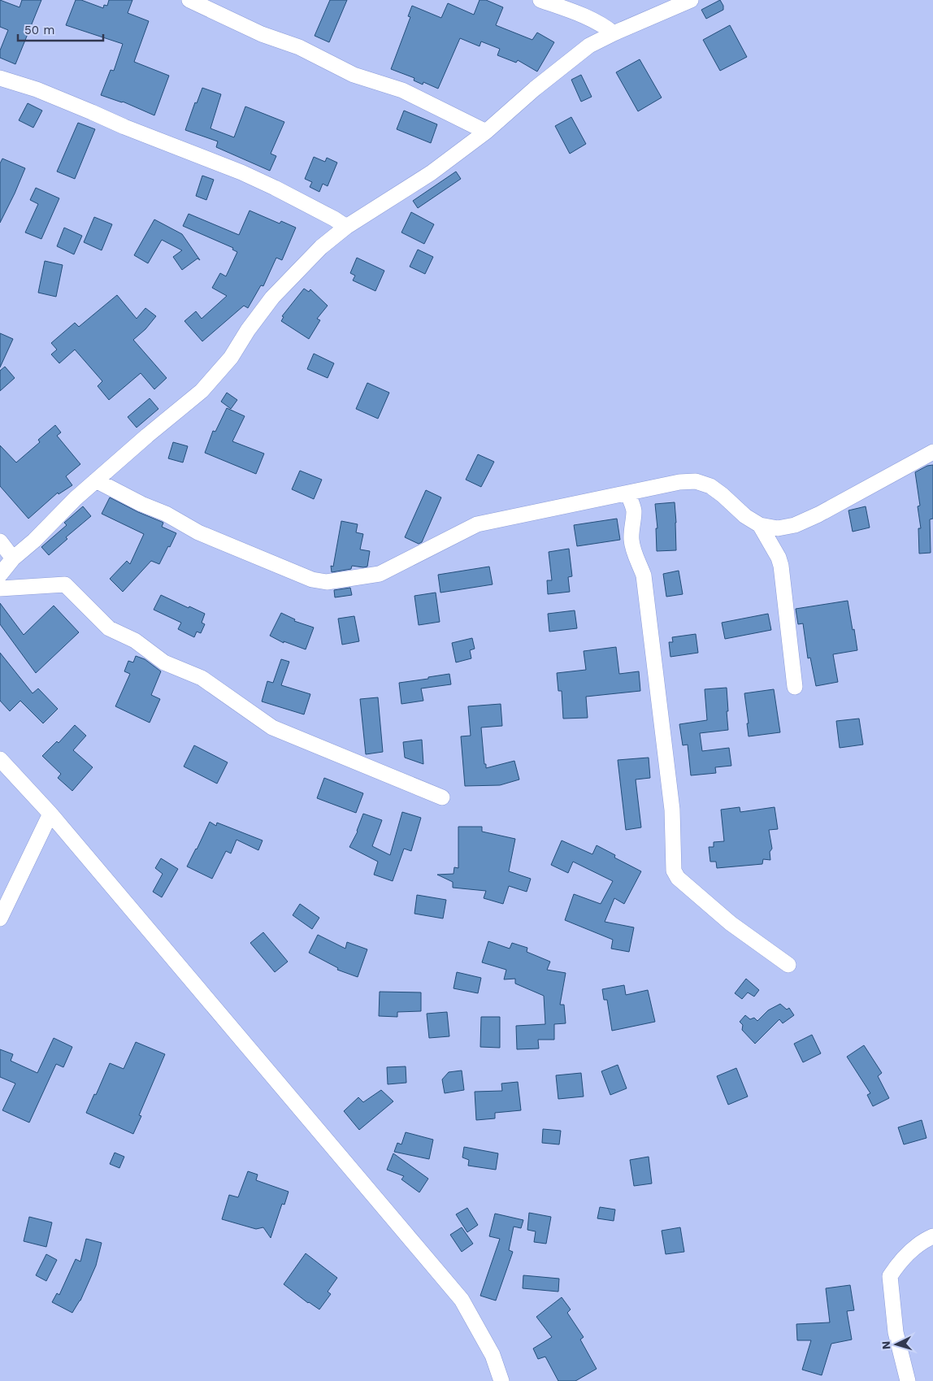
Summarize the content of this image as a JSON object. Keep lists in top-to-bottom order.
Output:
{
  "scale_bar": "50 m",
  "north": "left"
}
